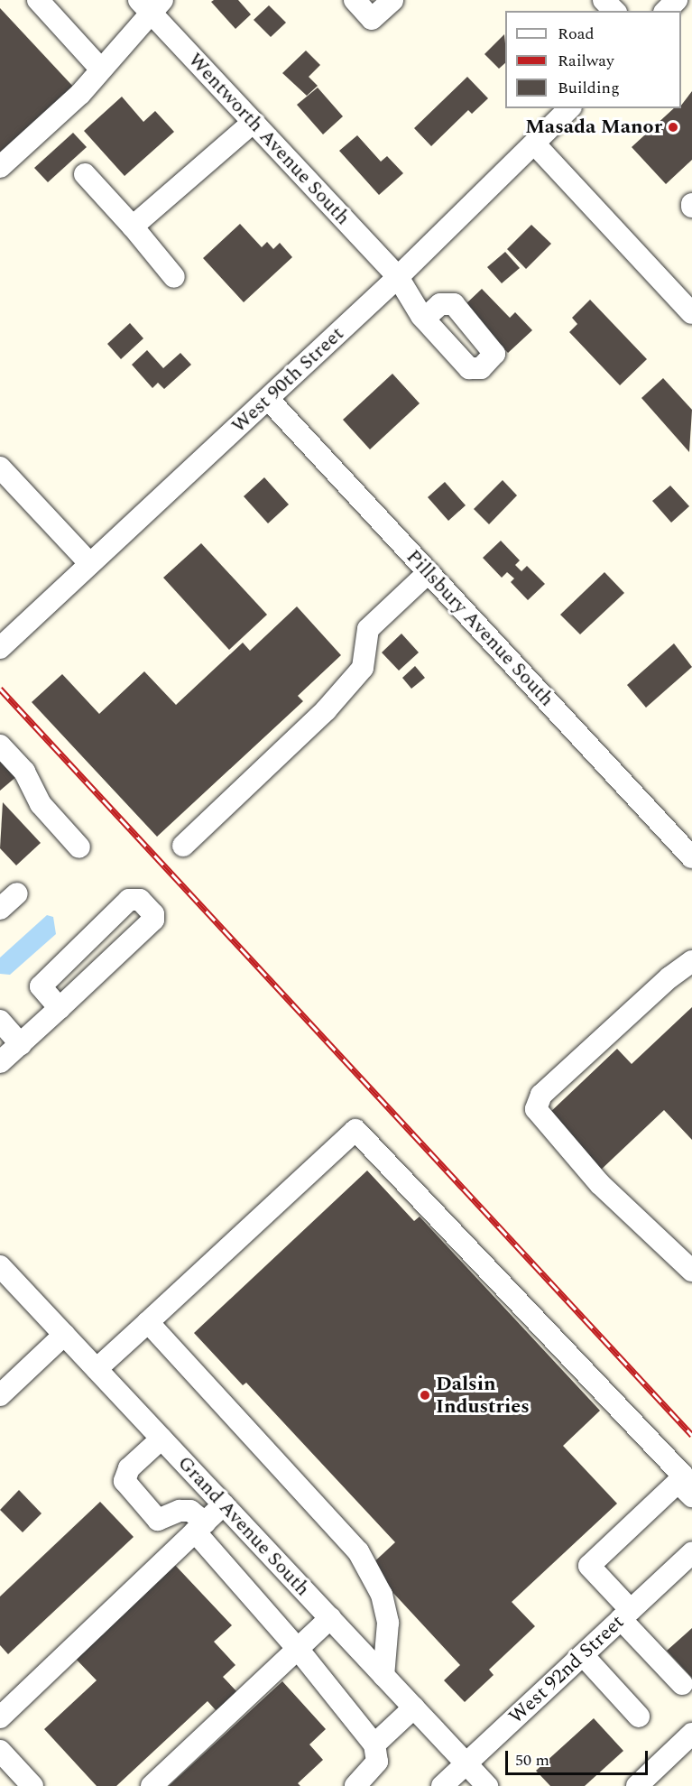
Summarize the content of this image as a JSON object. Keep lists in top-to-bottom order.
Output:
{
  "streets": {
    "street": [
      "Wentworth Avenue South",
      "West 90th Street",
      "Pillsbury Avenue South",
      "Grand Avenue South",
      "West 92nd Street"
    ]
  },
  "crossings": [
    ["Wentworth Avenue South", "West 90th Street"],
    ["West 90th Street", "Pillsbury Avenue South"],
    ["Grand Avenue South", "West 92nd Street"]
  ],
  "places": ["Masada Manor", "Dalsin Industries"],
  "legend": ["Road", "Railway", "Building"],
  "scale_bar": "50 m"
}
